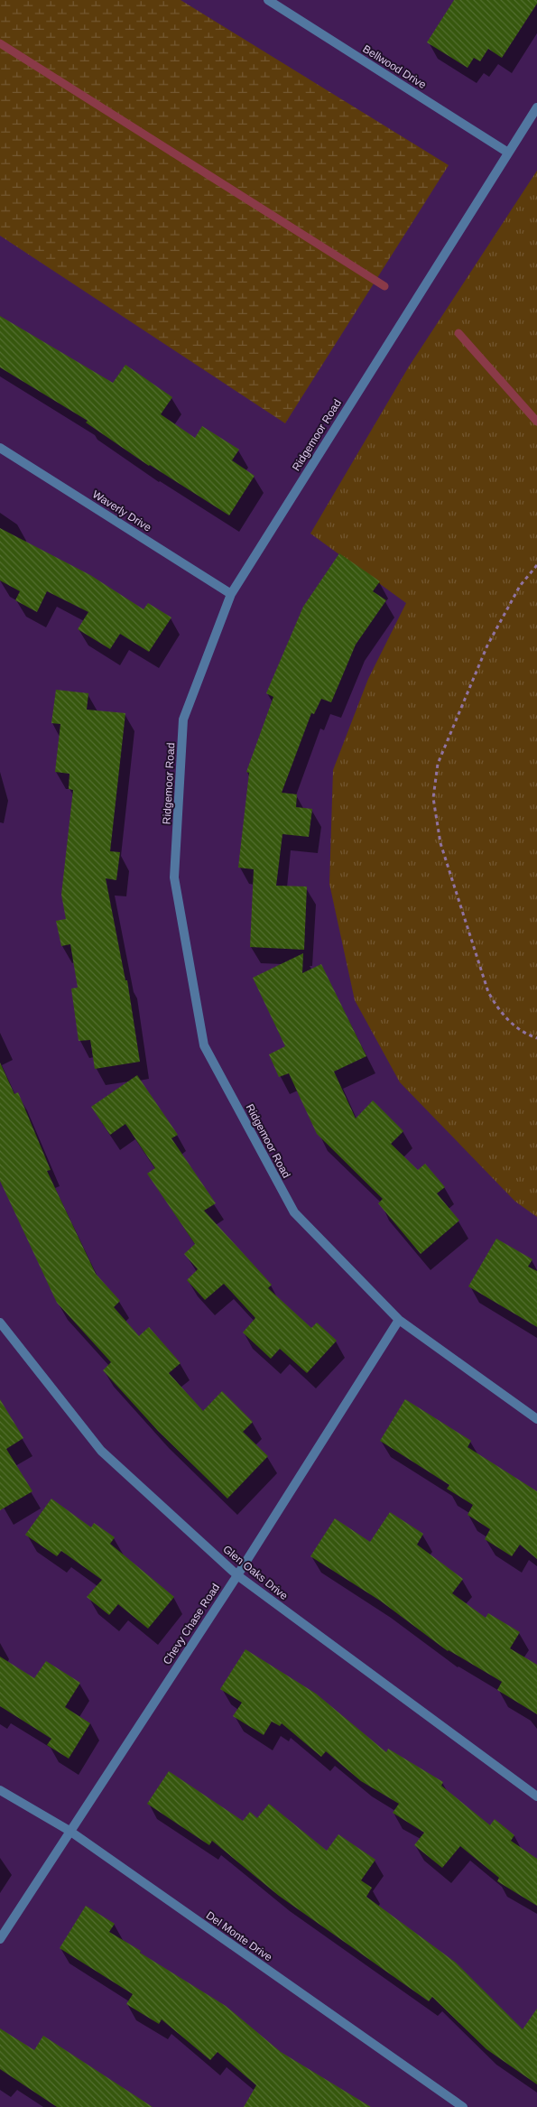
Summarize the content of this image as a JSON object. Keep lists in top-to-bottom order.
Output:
{
  "streets": {
    "street": [
      "Bellwood Drive",
      "Ridgemoor Road",
      "Waverly Drive",
      "Glen Oaks Drive",
      "Chevy Chase Road",
      "Del Monte Drive"
    ]
  },
  "crossings": [
    ["Bellwood Drive", "Ridgemoor Road"],
    ["Ridgemoor Road", "Waverly Drive"],
    ["Ridgemoor Road", "Chevy Chase Road"],
    ["Glen Oaks Drive", "Chevy Chase Road"],
    ["Chevy Chase Road", "Del Monte Drive"]
  ]
}
